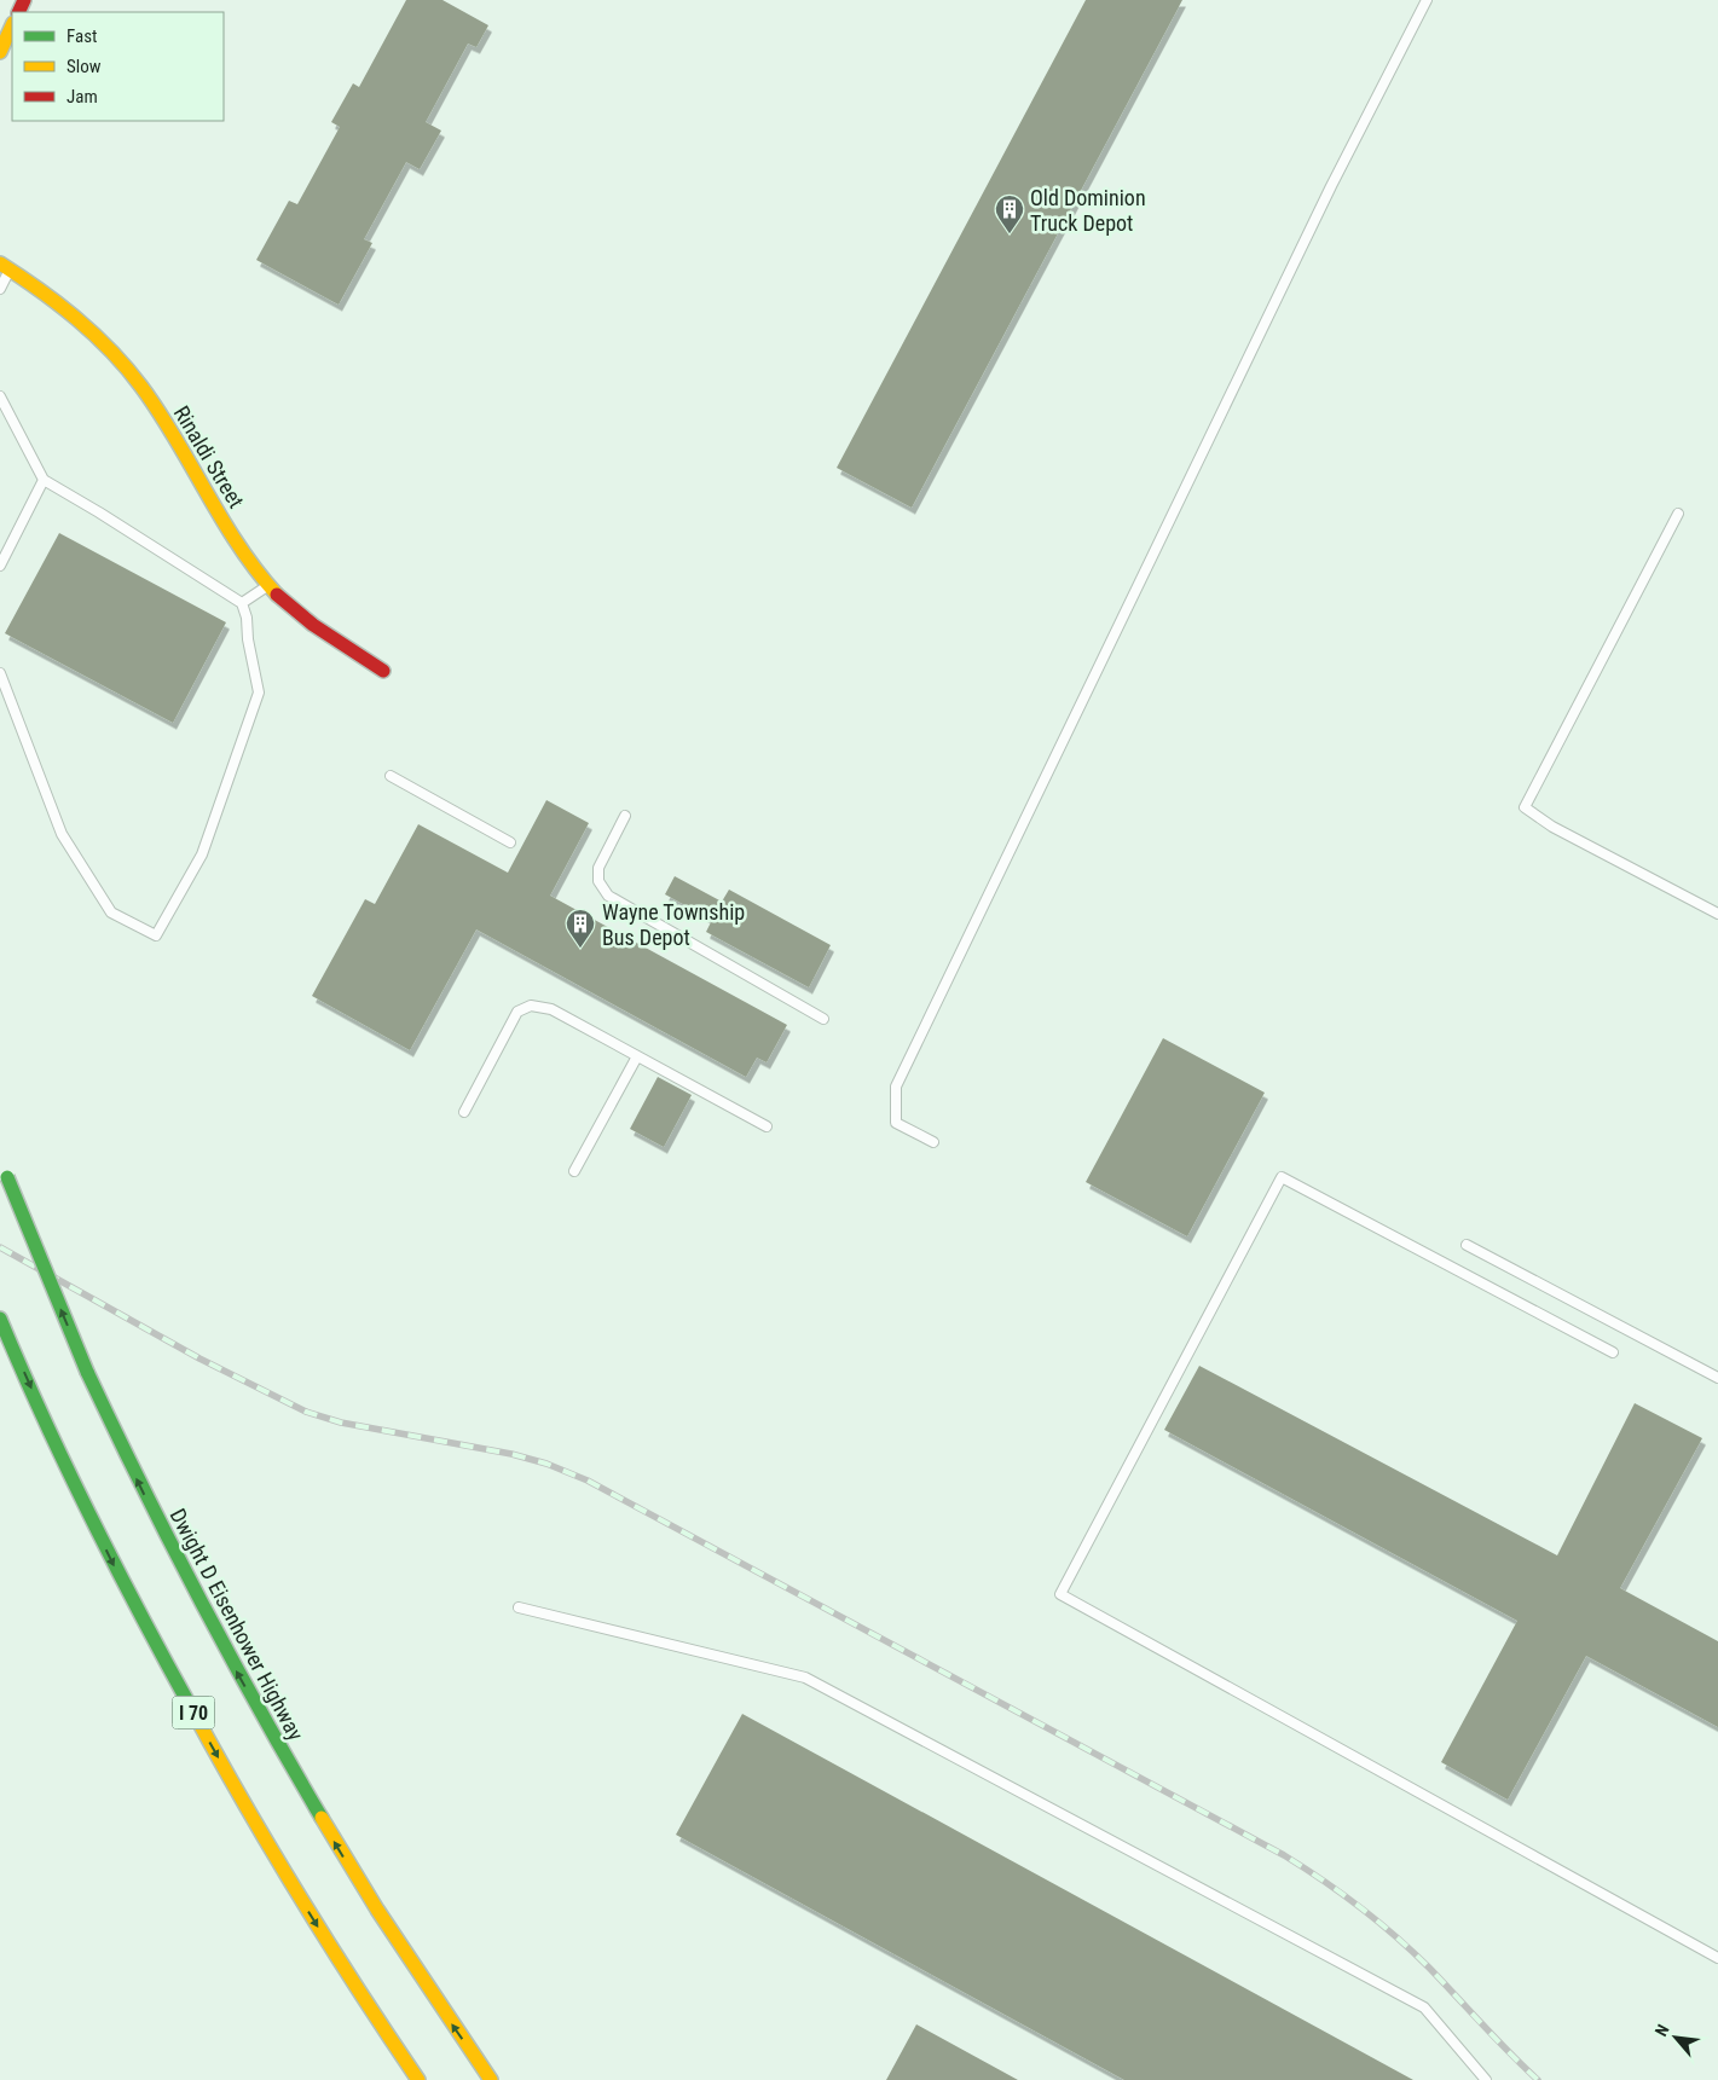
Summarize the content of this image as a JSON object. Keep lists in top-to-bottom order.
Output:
{
  "streets": {
    "main road": ["Rinaldi Street", "Dwight D Eisenhower Highway", "I 70"]
  },
  "places": {
    "building": ["Old Dominion Truck Depot", "Wayne Township Bus Depot"]
  },
  "legend": ["Fast", "Slow", "Jam"],
  "north": "top left"
}
